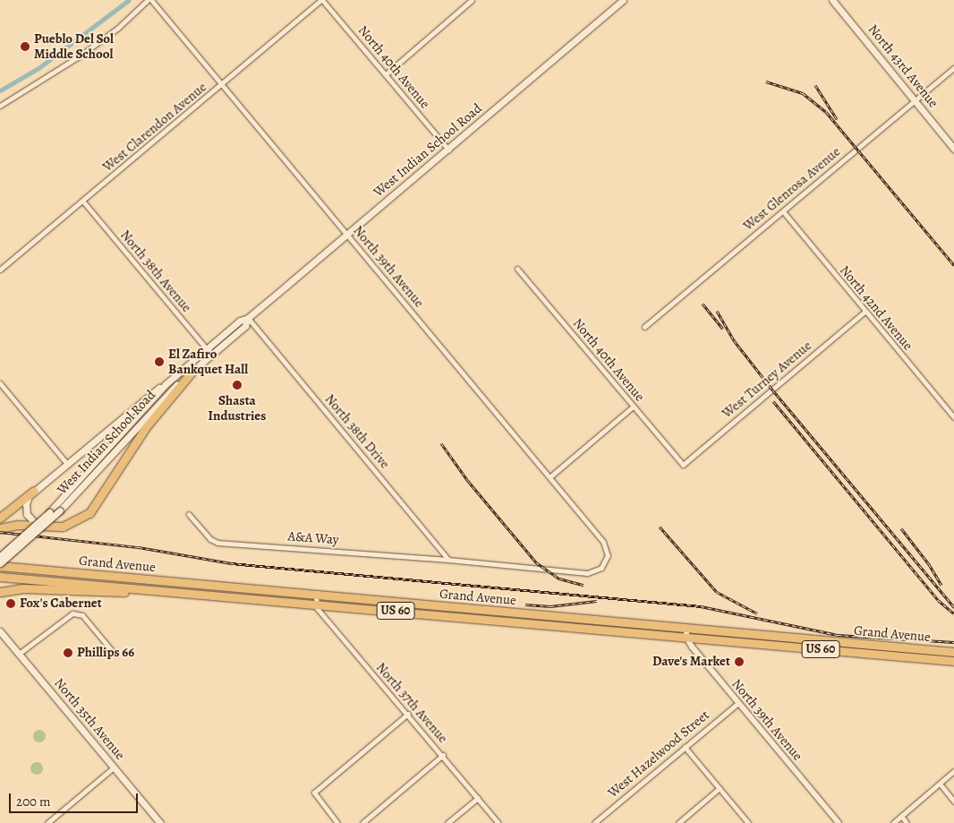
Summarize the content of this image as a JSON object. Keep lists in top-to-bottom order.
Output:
{
  "streets": {
    "highway": ["Grand Avenue", "US 60"],
    "main road": ["North 43rd Avenue", "West Indian School Road", "North 35th Avenue"],
    "street": [
      "North 40th Avenue",
      "West Clarendon Avenue",
      "West Glenrosa Avenue",
      "North 39th Avenue",
      "North 38th Avenue",
      "North 42nd Avenue",
      "West Turney Avenue",
      "North 38th Drive",
      "A&A Way",
      "North 37th Avenue",
      "West Hazelwood Street"
    ]
  },
  "crossings": [
    ["North 43rd Avenue", "West Glenrosa Avenue"],
    ["North 40th Avenue", "West Clarendon Avenue"],
    ["North 40th Avenue", "West Indian School Road"],
    ["North 40th Avenue", "West Turney Avenue"],
    ["West Clarendon Avenue", "North 39th Avenue"],
    ["West Clarendon Avenue", "North 38th Avenue"],
    ["West Indian School Road", "North 39th Avenue"],
    ["West Indian School Road", "North 38th Avenue"],
    ["West Indian School Road", "North 38th Drive"],
    ["West Indian School Road", "Grand Avenue"],
    ["West Glenrosa Avenue", "North 42nd Avenue"],
    ["North 39th Avenue", "North 38th Drive"],
    ["North 39th Avenue", "A&A Way"],
    ["North 39th Avenue", "Grand Avenue"],
    ["North 39th Avenue", "West Hazelwood Street"],
    ["North 42nd Avenue", "West Turney Avenue"],
    ["North 38th Drive", "A&A Way"],
    ["Grand Avenue", "North 37th Avenue"]
  ],
  "places": [
    "Pueblo Del Sol Middle School",
    "El Zafiro Bankquet Hall",
    "Shasta Industries",
    "Fox's Cabernet",
    "Phillips 66",
    "Dave's Market"
  ],
  "scale_bar": "200 m"
}
